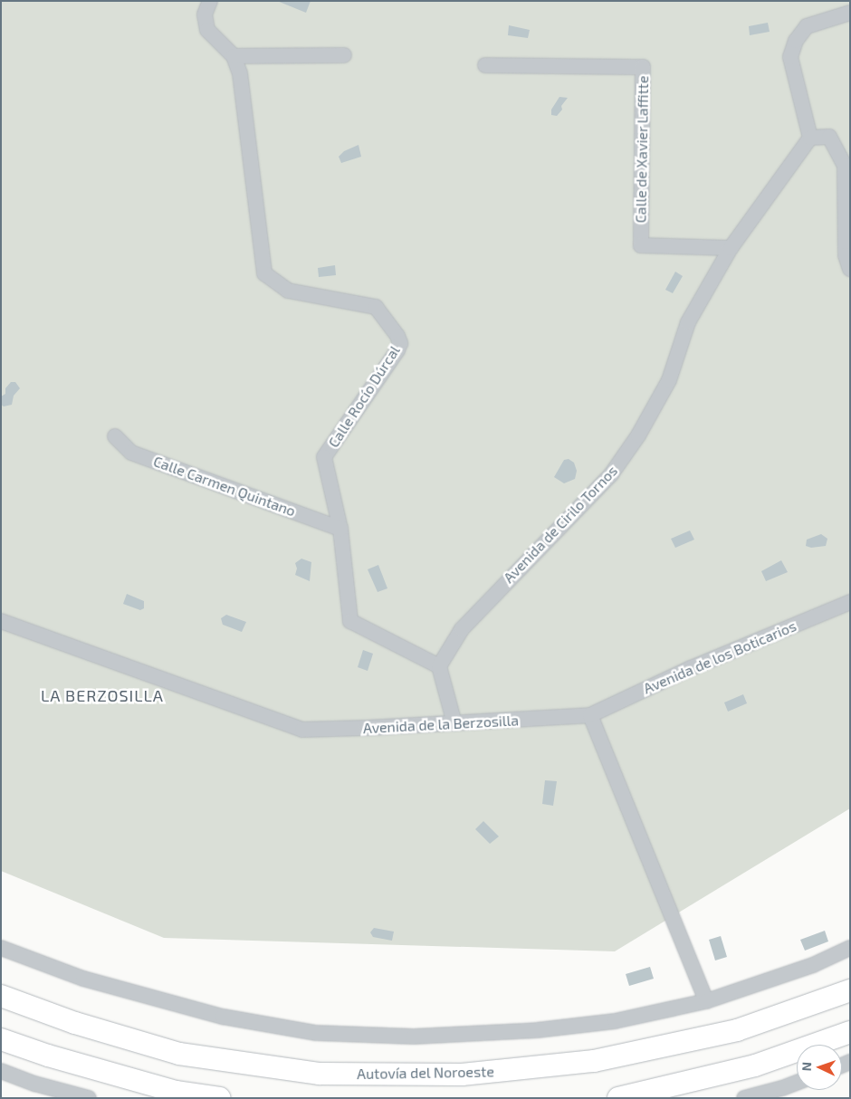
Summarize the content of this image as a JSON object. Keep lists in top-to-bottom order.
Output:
{
  "streets": {
    "highway": ["Autovía del Noroeste"],
    "street": [
      "Calle de Xavier Laffitte",
      "Calle Rocío Dúrcal",
      "Calle Carmen Quintano",
      "Avenida de Cirilo Tornos",
      "Avenida de los Boticarios",
      "Avenida de la Berzosilla"
    ]
  },
  "crossings": [
    ["Calle de Xavier Laffitte", "Avenida de Cirilo Tornos"],
    ["Calle Rocío Dúrcal", "Calle Carmen Quintano"],
    ["Calle Rocío Dúrcal", "Avenida de Cirilo Tornos"],
    ["Avenida de los Boticarios", "Avenida de la Berzosilla"]
  ],
  "districts": ["LA BERZOSILLA"],
  "north": "left"
}
